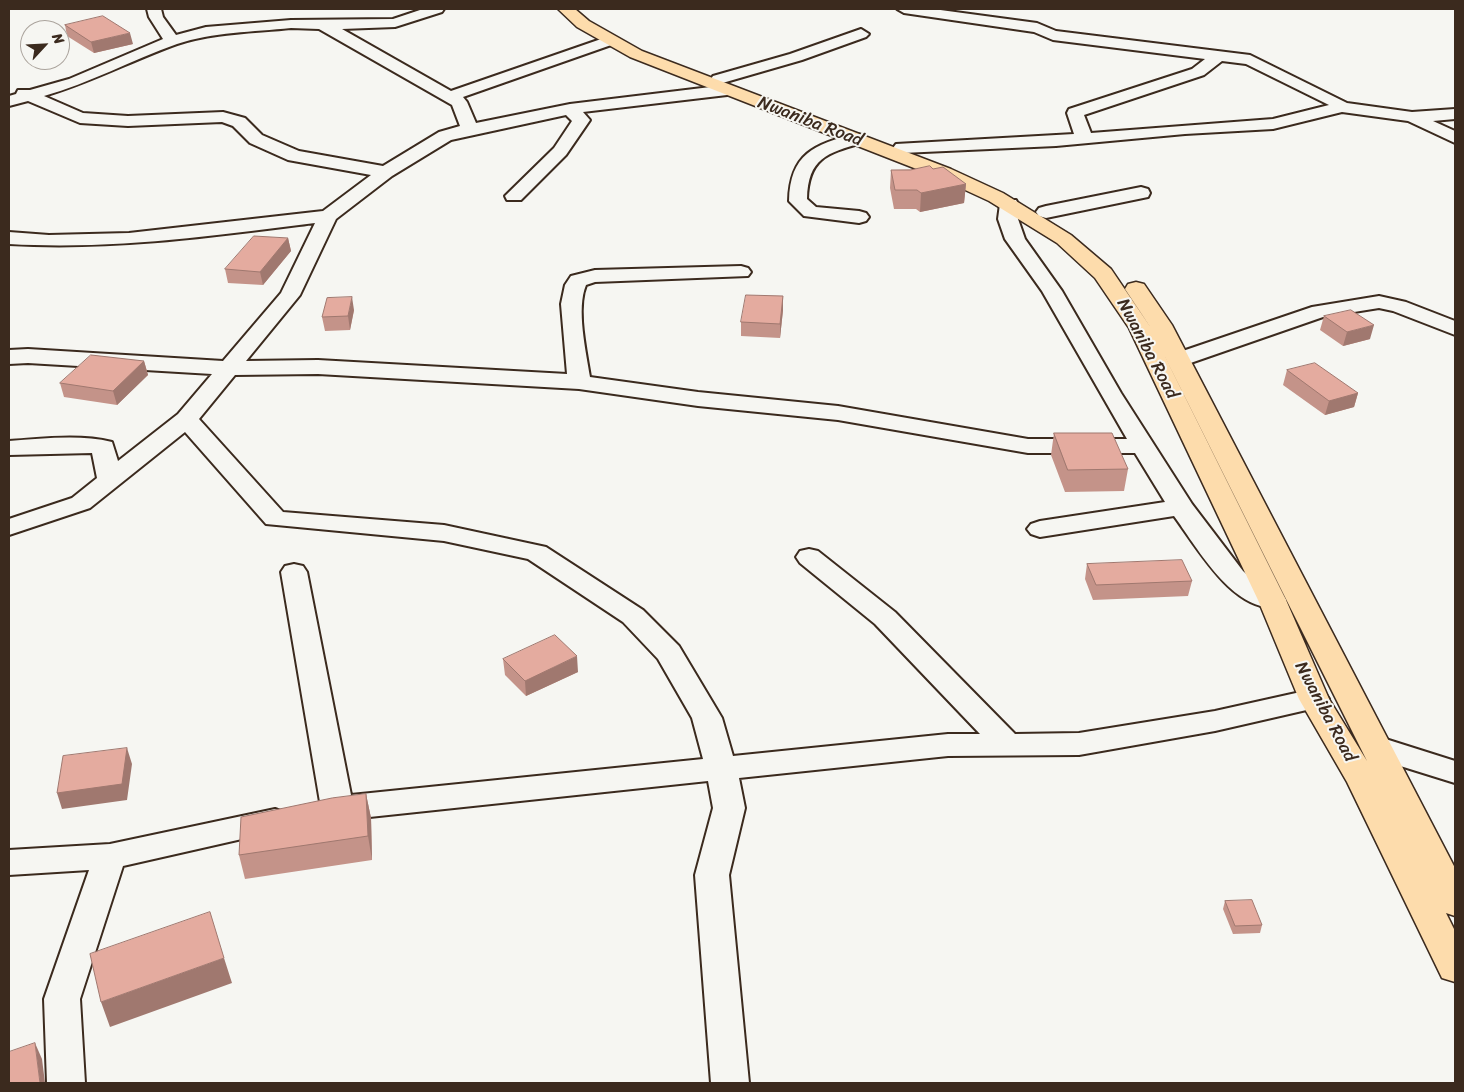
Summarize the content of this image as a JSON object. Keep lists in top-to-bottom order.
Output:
{
  "streets": {
    "main road": ["Nwaniba Road"]
  },
  "north": "top right"
}
